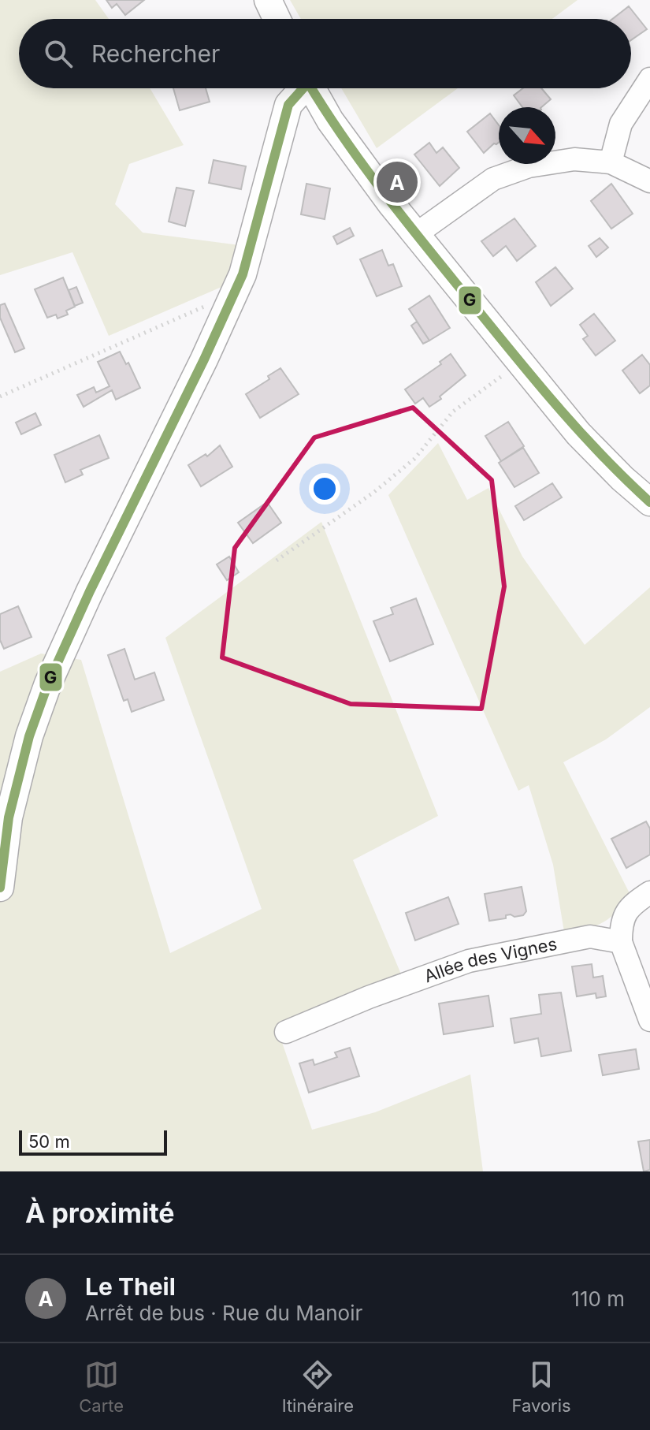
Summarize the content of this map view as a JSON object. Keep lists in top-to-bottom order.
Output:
{
  "streets": {
    "street": ["Allée des Vignes"]
  },
  "lines": ["transit line G"],
  "scale_bar": "50 m",
  "north": "bottom right",
  "page": {
    "search": "Rechercher",
    "pins": "A",
    "scale": "50 m",
    "heading": "À proximité",
    "list": [
      {
        "mark": "A",
        "name": "Le Theil",
        "note": "Arrêt de bus · Rue du Manoir",
        "value": "110 m"
      }
    ],
    "nav": ["Carte", "Itinéraire", "Favoris"]
  }
}
